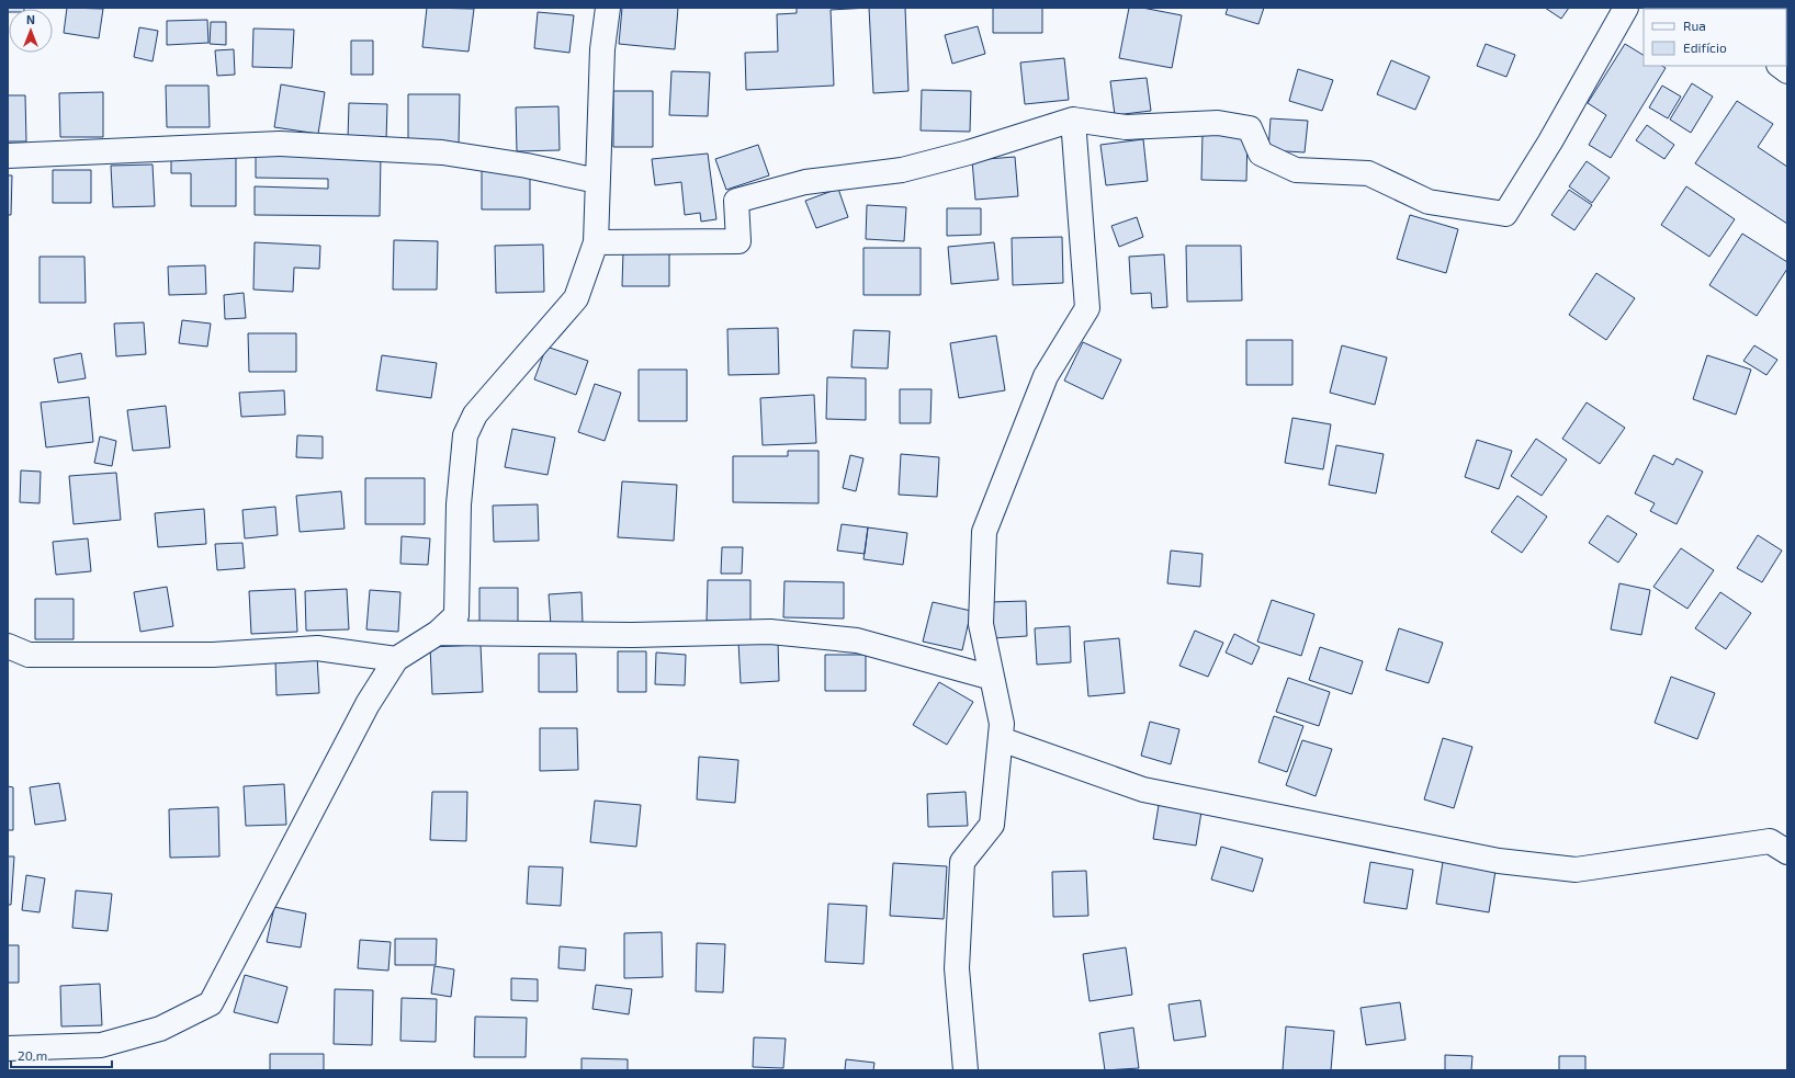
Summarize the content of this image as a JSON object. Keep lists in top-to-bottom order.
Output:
{
  "legend": ["Rua", "Edifício"],
  "scale_bar": "20 m",
  "north": "top"
}
